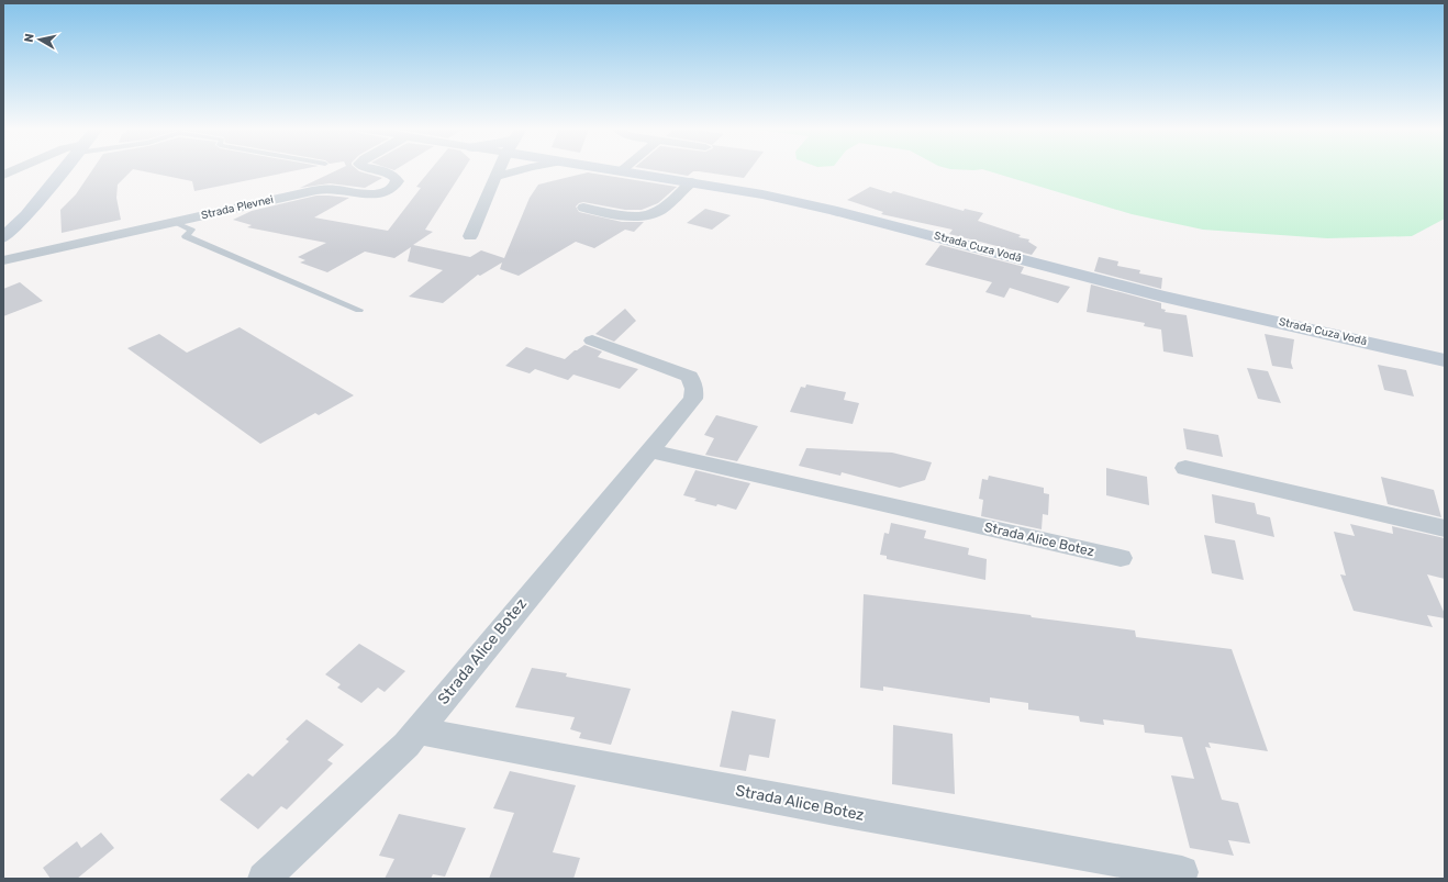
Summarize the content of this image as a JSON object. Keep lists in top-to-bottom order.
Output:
{
  "streets": {
    "street": ["Strada Plevnei", "Strada Cuza Vodă", "Strada Alice Botez"]
  },
  "north": "left"
}
